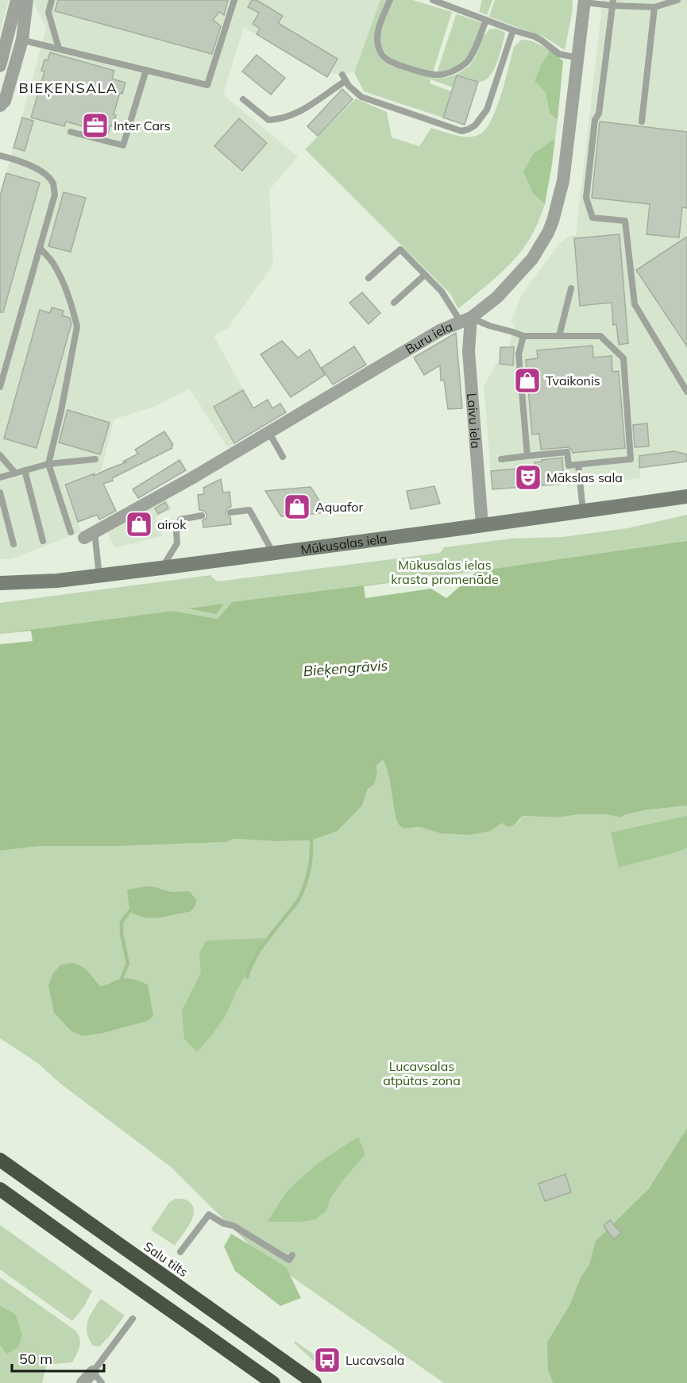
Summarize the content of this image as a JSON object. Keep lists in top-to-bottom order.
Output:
{
  "streets": {
    "highway": ["Salu tilts"],
    "main road": ["Mūkusalas iela"],
    "street": ["Buru iela", "Laivu iela"]
  },
  "crossings": [
    ["Buru iela", "Laivu iela"],
    ["Laivu iela", "Mūkusalas iela"]
  ],
  "districts": ["BIEĶENSALA"],
  "water": ["Bieķengrāvis"],
  "parks": ["Mūkusalas ielas krasta promenāde", "Lucavsalas atpūtas zona"],
  "places": {
    "office": ["Inter Cars"],
    "shop": ["Tvaikonis", "Aquafor", "airok"],
    "theatre": ["Mākslas sala"],
    "bus stop": ["Lucavsala"]
  },
  "scale_bar": "50 m"
}
